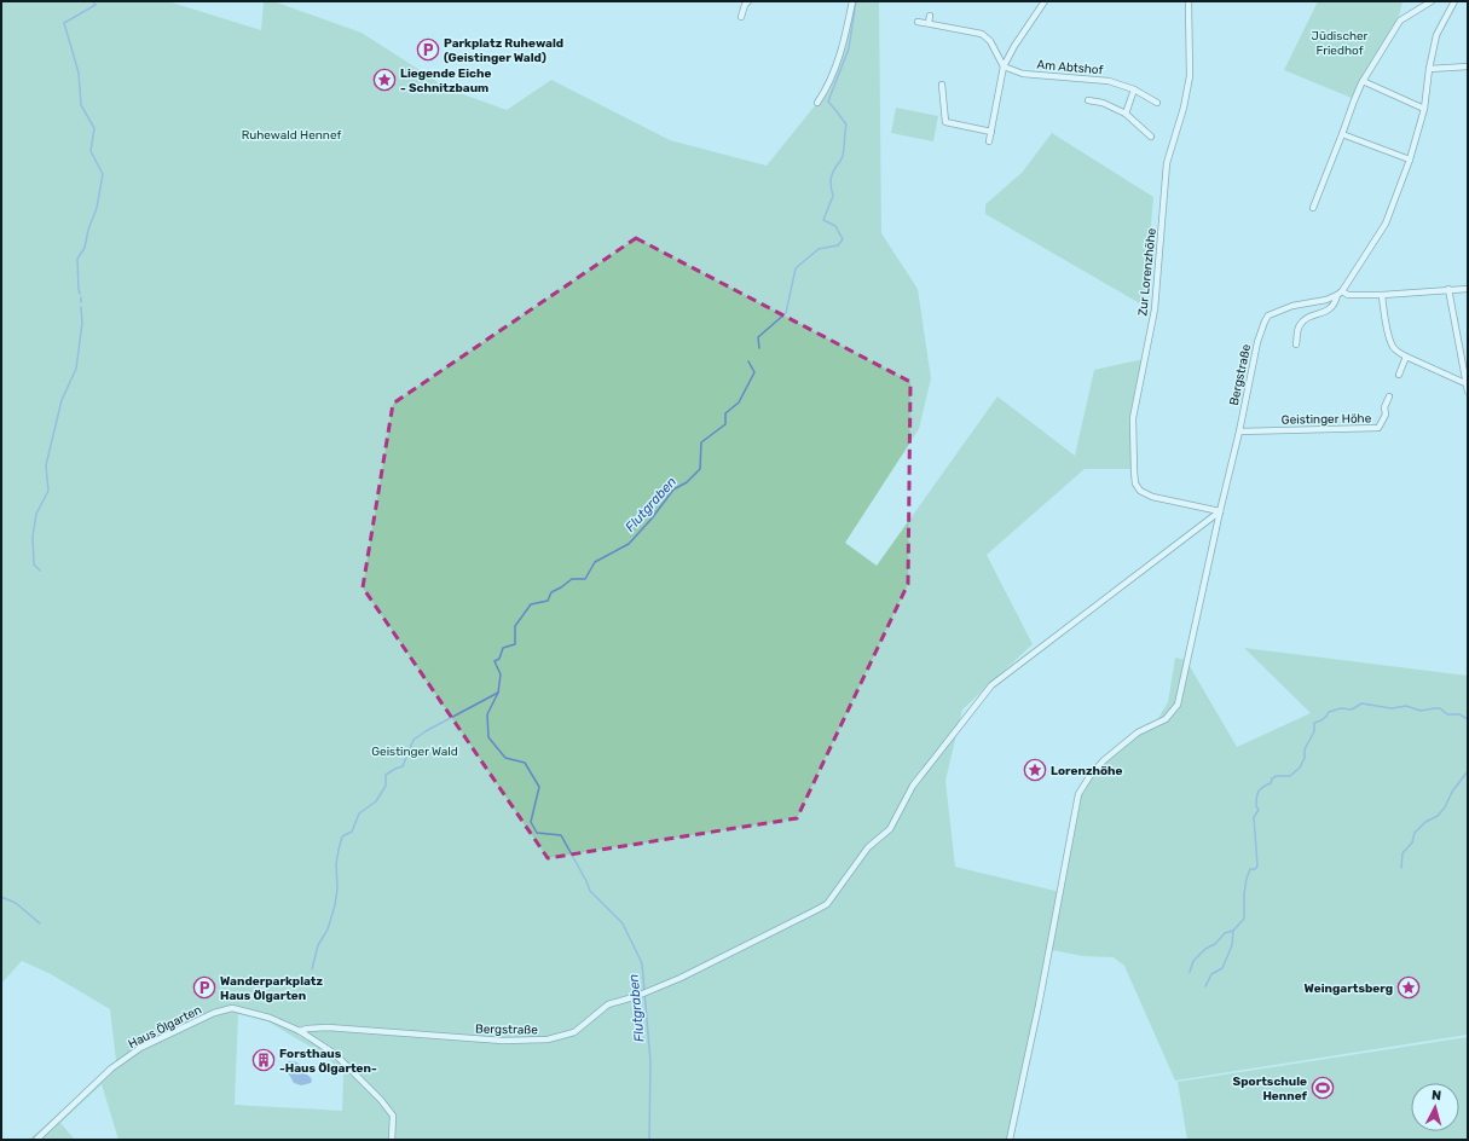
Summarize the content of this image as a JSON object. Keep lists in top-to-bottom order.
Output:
{
  "streets": {
    "street": [
      "Am Abtshof",
      "Zur Lorenzhöhe",
      "Bergstraße",
      "Geistinger Höhe",
      "Haus Ölgarten"
    ]
  },
  "crossings": [
    ["Zur Lorenzhöhe", "Bergstraße"],
    ["Bergstraße", "Geistinger Höhe"],
    ["Bergstraße", "Haus Ölgarten"]
  ],
  "water": ["Flutgraben"],
  "parks": ["Jüdischer Friedhof", "Ruhewald Hennef", "Geistinger Wald"],
  "places": {
    "parking": ["Parkplatz Ruhewald (Geistinger Wald)", "Wanderparkplatz Haus Ölgarten"],
    "place": ["Liegende Eiche - Schnitzbaum", "Lorenzhöhe", "Weingartsberg"],
    "building": ["Forsthaus -Haus Ölgarten-"],
    "sports": ["Sportschule Hennef"]
  },
  "north": "top"
}
